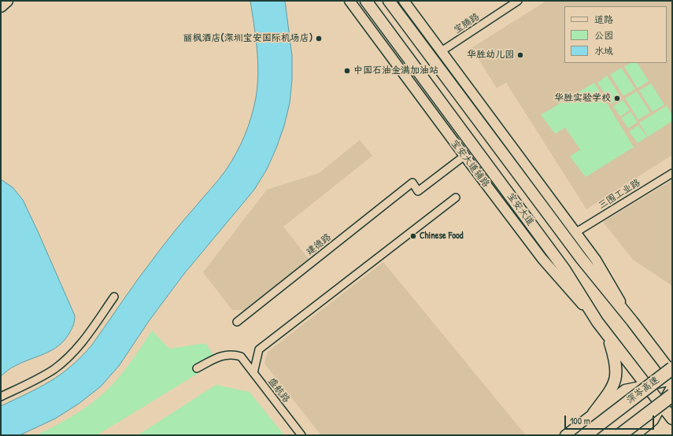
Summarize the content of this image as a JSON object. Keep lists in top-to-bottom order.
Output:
{
  "streets": {
    "highway": ["深岑高速"],
    "main road": ["宝安大道辅路", "宝安大道"],
    "street": [
      "宝腾路",
      "三围工业路",
      "建德路",
      "盛航路"
    ]
  },
  "crossings": [
    ["宝安大道辅路", "宝安大道"],
    ["宝安大道辅路", "建德路"]
  ],
  "places": [
    "丽枫酒店(深圳宝安国际机场店)",
    "华胜幼儿园",
    "中国石油金满加油站",
    "华胜实验学校",
    "Chinese Food"
  ],
  "legend": ["道路", "公园", "水域"],
  "scale_bar": "100 m"
}
